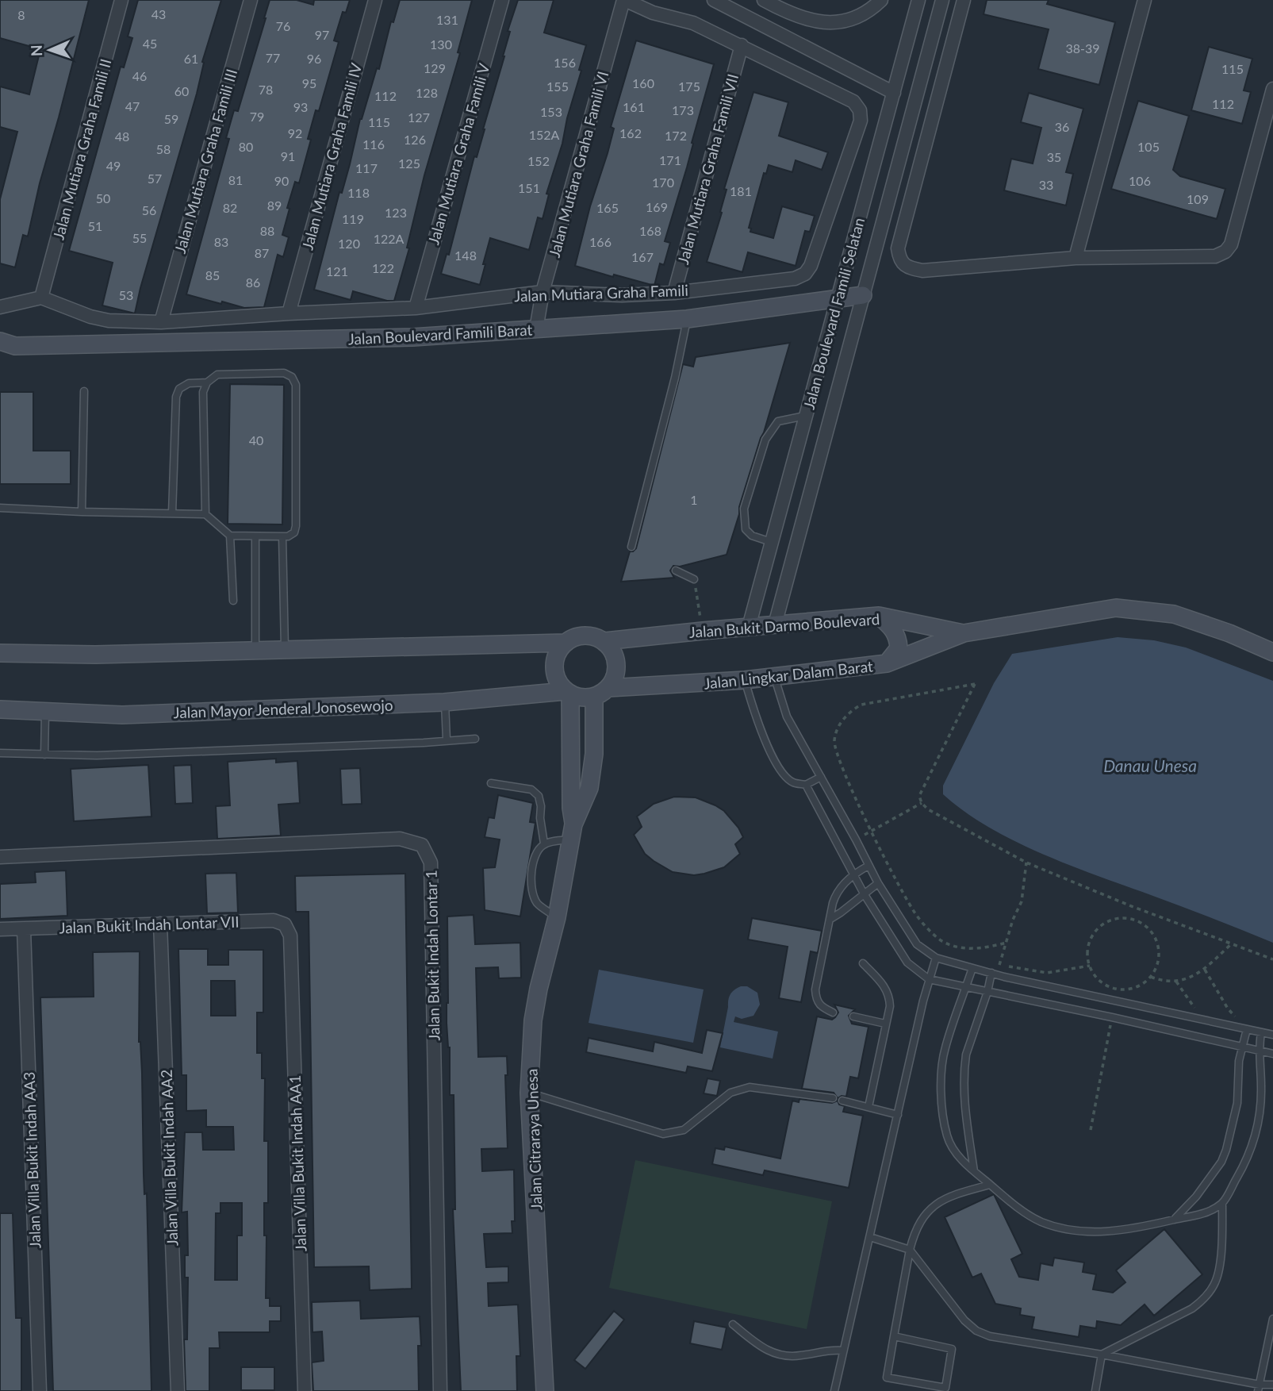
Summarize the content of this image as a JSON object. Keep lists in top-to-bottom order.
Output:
{
  "streets": {
    "main road": [
      "Jalan Boulevard Famili Barat",
      "Jalan Bukit Darmo Boulevard",
      "Jalan Lingkar Dalam Barat",
      "Jalan Mayor Jenderal Jonosewojo",
      "Jalan Citraraya Unesa"
    ],
    "street": [
      "Jalan Mutiara Graha Famili II",
      "Jalan Mutiara Graha Famili V",
      "Jalan Mutiara Graha Famili IV",
      "Jalan Mutiara Graha Famili III",
      "Jalan Mutiara Graha Famili VI",
      "Jalan Mutiara Graha Famili VII",
      "Jalan Mutiara Graha Famili",
      "Jalan Boulevard Famili Selatan",
      "Jalan Bukit Indah Lontar VII",
      "Jalan Bukit Indah Lontar 1",
      "Jalan Villa Bukit Indah AA2",
      "Jalan Villa Bukit Indah AA3",
      "Jalan Villa Bukit Indah AA1"
    ]
  },
  "crossings": [
    ["Jalan Mutiara Graha Famili II", "Jalan Mutiara Graha Famili"],
    ["Jalan Mutiara Graha Famili V", "Jalan Mutiara Graha Famili"],
    ["Jalan Mutiara Graha Famili IV", "Jalan Mutiara Graha Famili"],
    ["Jalan Mutiara Graha Famili III", "Jalan Mutiara Graha Famili"],
    ["Jalan Mutiara Graha Famili VI", "Jalan Mutiara Graha Famili"],
    ["Jalan Mutiara Graha Famili VI", "Jalan Boulevard Famili Barat"],
    ["Jalan Mutiara Graha Famili VII", "Jalan Mutiara Graha Famili"],
    ["Jalan Boulevard Famili Selatan", "Jalan Boulevard Famili Barat"],
    ["Jalan Boulevard Famili Selatan", "Jalan Bukit Darmo Boulevard"],
    ["Jalan Bukit Darmo Boulevard", "Jalan Lingkar Dalam Barat"],
    ["Jalan Bukit Darmo Boulevard", "Jalan Citraraya Unesa"],
    ["Jalan Lingkar Dalam Barat", "Jalan Mayor Jenderal Jonosewojo"],
    ["Jalan Lingkar Dalam Barat", "Jalan Citraraya Unesa"],
    ["Jalan Mayor Jenderal Jonosewojo", "Jalan Citraraya Unesa"],
    ["Jalan Bukit Indah Lontar VII", "Jalan Villa Bukit Indah AA2"],
    ["Jalan Bukit Indah Lontar VII", "Jalan Villa Bukit Indah AA3"],
    ["Jalan Bukit Indah Lontar VII", "Jalan Villa Bukit Indah AA1"]
  ],
  "water": ["Danau Unesa"],
  "house_numbers": [
    "43",
    "8",
    "131",
    "76",
    "97",
    "45",
    "130",
    "38-39",
    "77",
    "61",
    "96",
    "156",
    "129",
    "115",
    "46",
    "95",
    "160",
    "155",
    "175",
    "78",
    "60",
    "128",
    "112",
    "112",
    "47",
    "93",
    "161",
    "173",
    "153",
    "79",
    "127",
    "59",
    "115",
    "36",
    "92",
    "162",
    "152A",
    "172",
    "48",
    "126",
    "116",
    "80",
    "105",
    "58",
    "91",
    "35",
    "171",
    "152",
    "125",
    "49",
    "117",
    "57",
    "81",
    "90",
    "106",
    "170",
    "33",
    "151",
    "181",
    "118",
    "50",
    "109",
    "89",
    "169",
    "82",
    "165",
    "56",
    "123",
    "119",
    "51",
    "88",
    "168",
    "55",
    "122A",
    "83",
    "166",
    "120",
    "87",
    "148",
    "167",
    "122",
    "121",
    "85",
    "86",
    "53",
    "40",
    "1"
  ],
  "north": "left"
}
